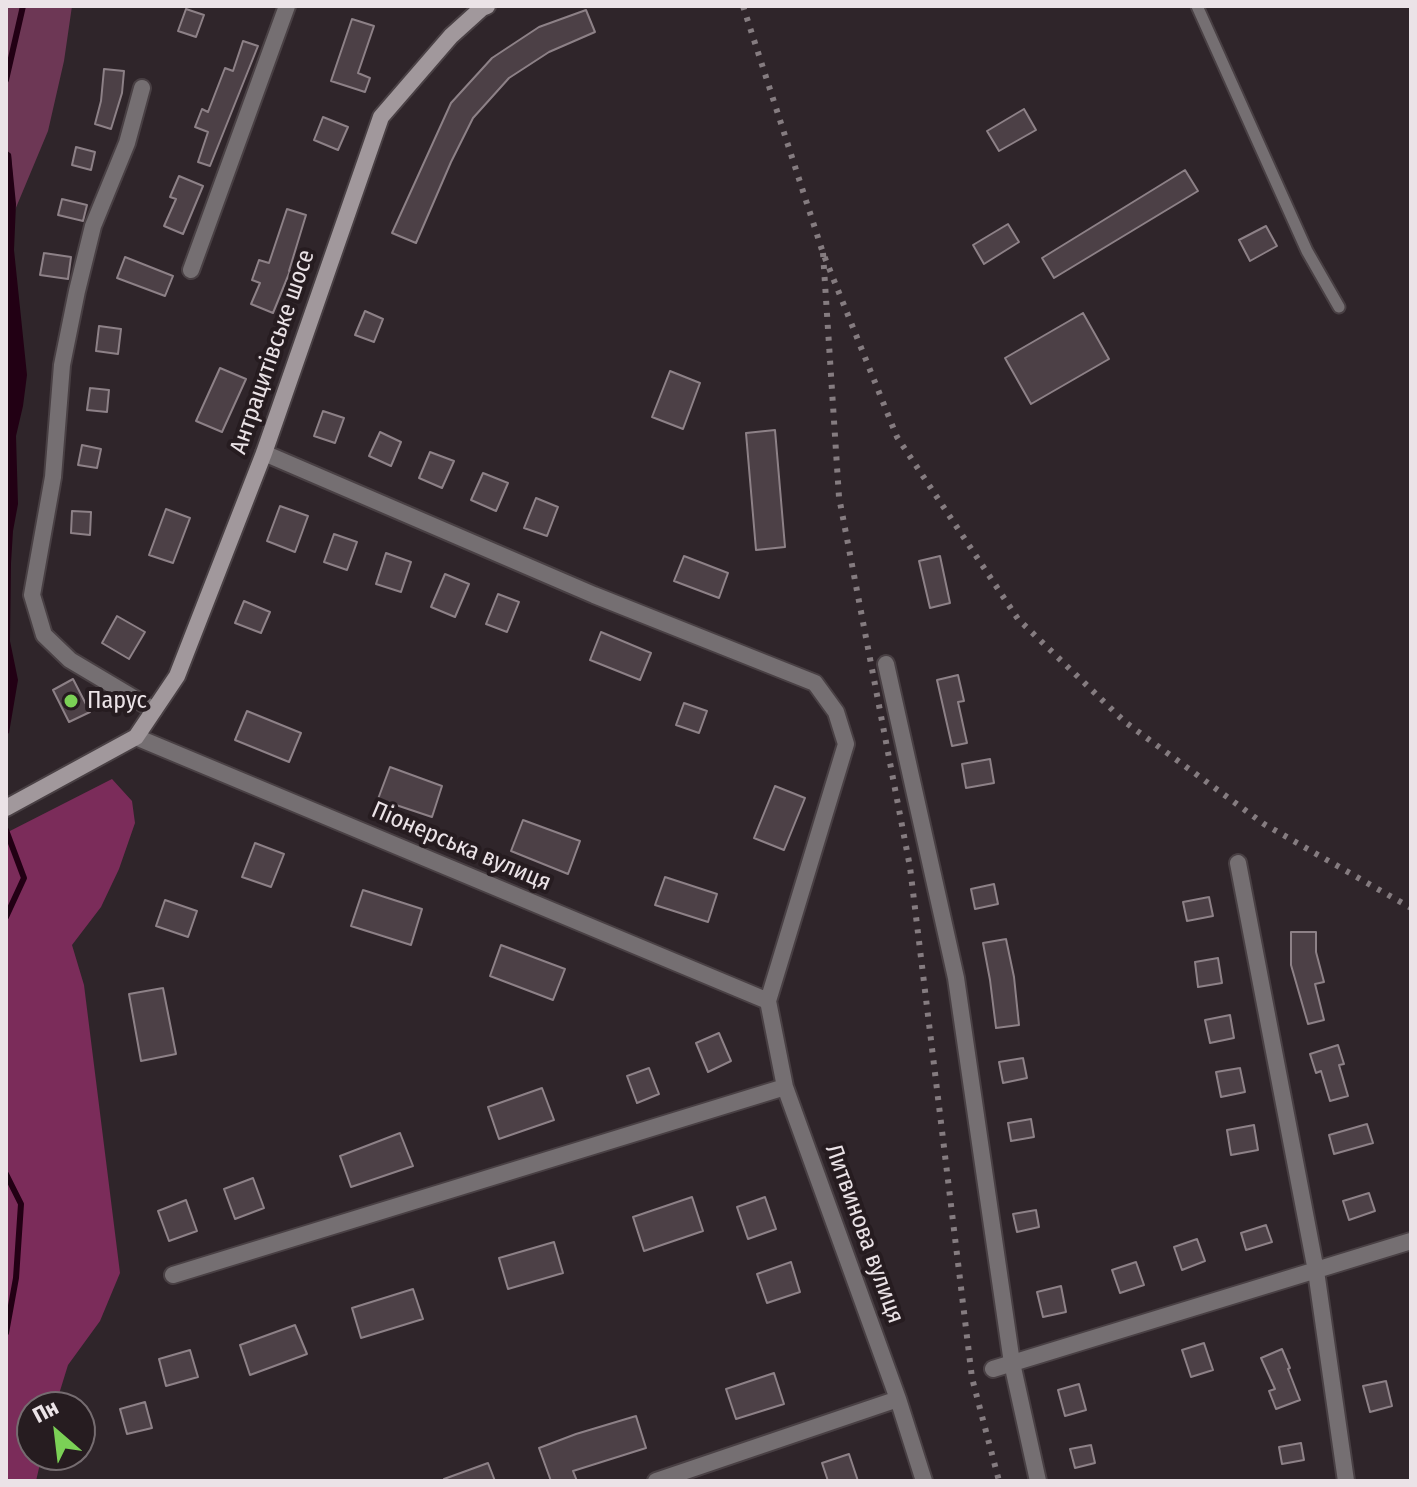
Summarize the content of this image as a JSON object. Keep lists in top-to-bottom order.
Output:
{
  "streets": {
    "main road": ["Антрацитівське шосе"],
    "street": ["Піонерська вулиця", "Литвинова вулиця"]
  },
  "crossings": [
    ["Антрацитівське шосе", "Піонерська вулиця"],
    ["Піонерська вулиця", "Литвинова вулиця"]
  ],
  "places": ["Парус"],
  "north": "top left"
}
